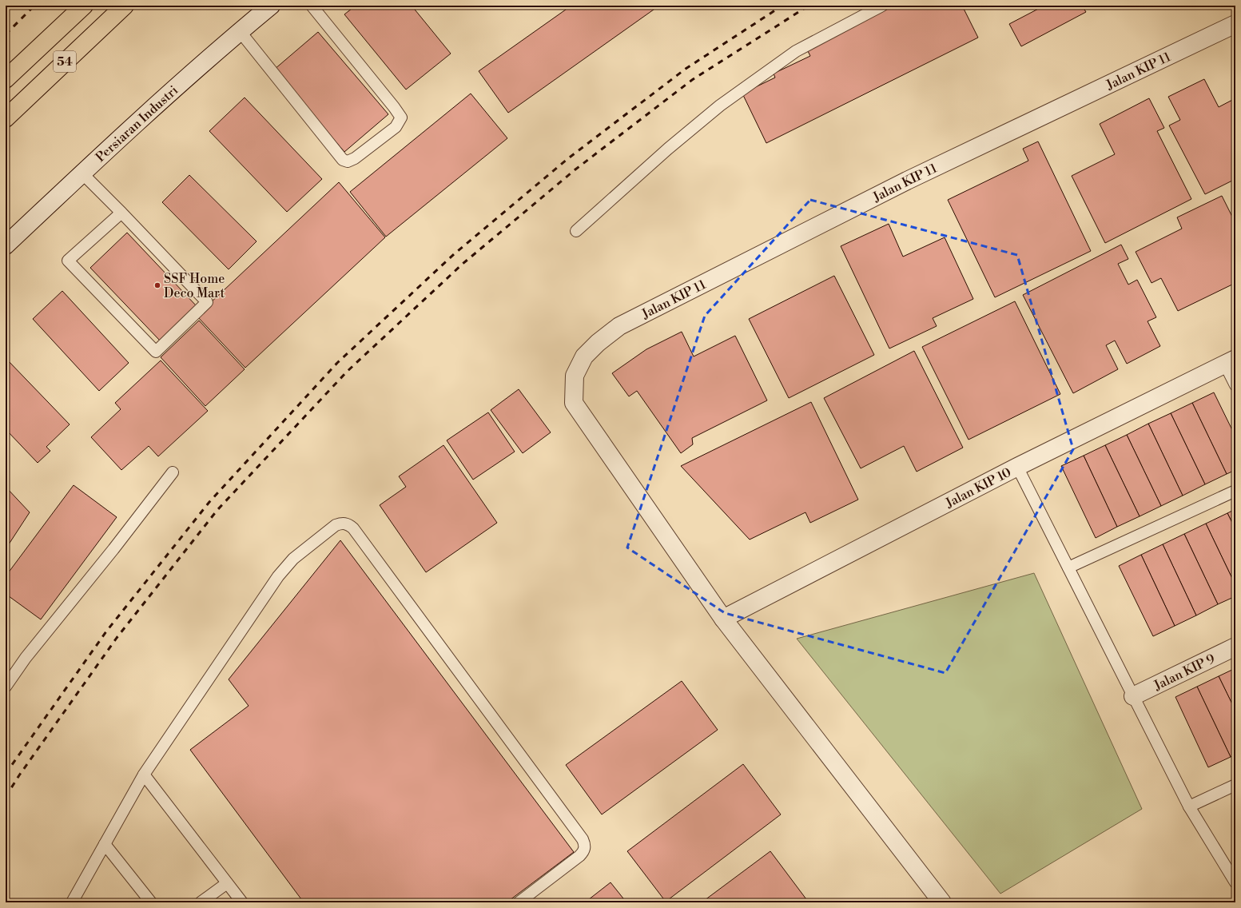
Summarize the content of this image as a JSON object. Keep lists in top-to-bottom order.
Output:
{
  "streets": {
    "highway": ["54"],
    "street": [
      "Jalan KIP 11",
      "Persiaran Industri",
      "Jalan KIP 10",
      "Jalan KIP 9"
    ]
  },
  "crossings": [
    ["Jalan KIP 11", "Jalan KIP 10"]
  ],
  "places": ["SSF Home Deco Mart"]
}
